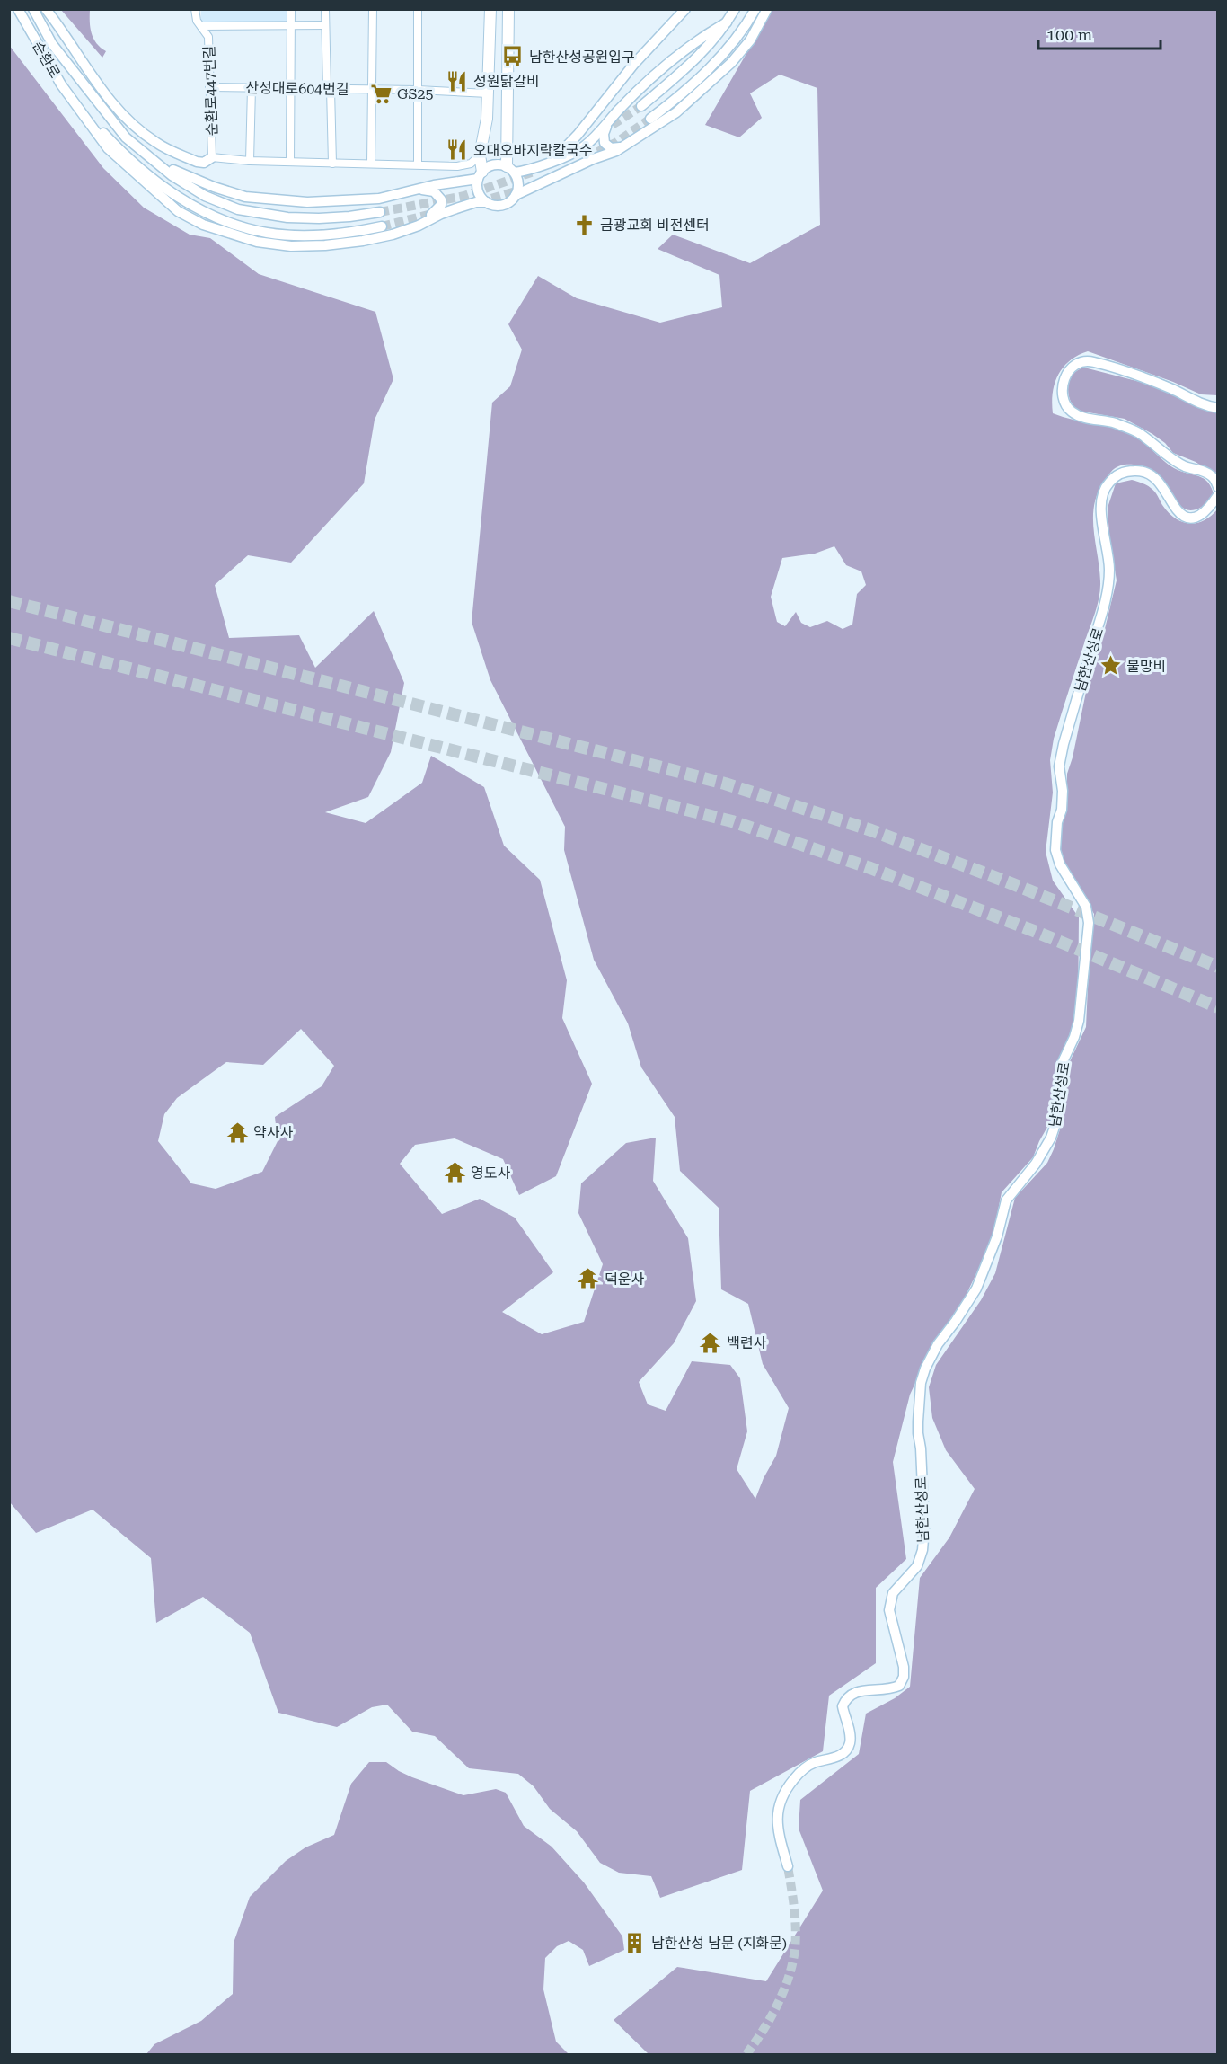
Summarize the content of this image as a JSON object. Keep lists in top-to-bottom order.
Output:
{
  "streets": {
    "main road": ["순환로", "남한산성로"],
    "street": ["산성대로604번길", "순환로447번길"]
  },
  "crossings": [
    ["산성대로604번길", "순환로447번길"]
  ],
  "places": {
    "bus stop": ["남한산성공원입구"],
    "restaurant": ["성원닭갈비", "오대오바지락칼국수"],
    "supermarket": ["GS25"],
    "church": ["금광교회 비전센터"],
    "place": ["불망비"],
    "temple": [
      "약사사",
      "영도사",
      "덕운사",
      "백련사"
    ],
    "building": ["남한산성 남문 (지화문)"]
  },
  "scale_bar": "100 m"
}
